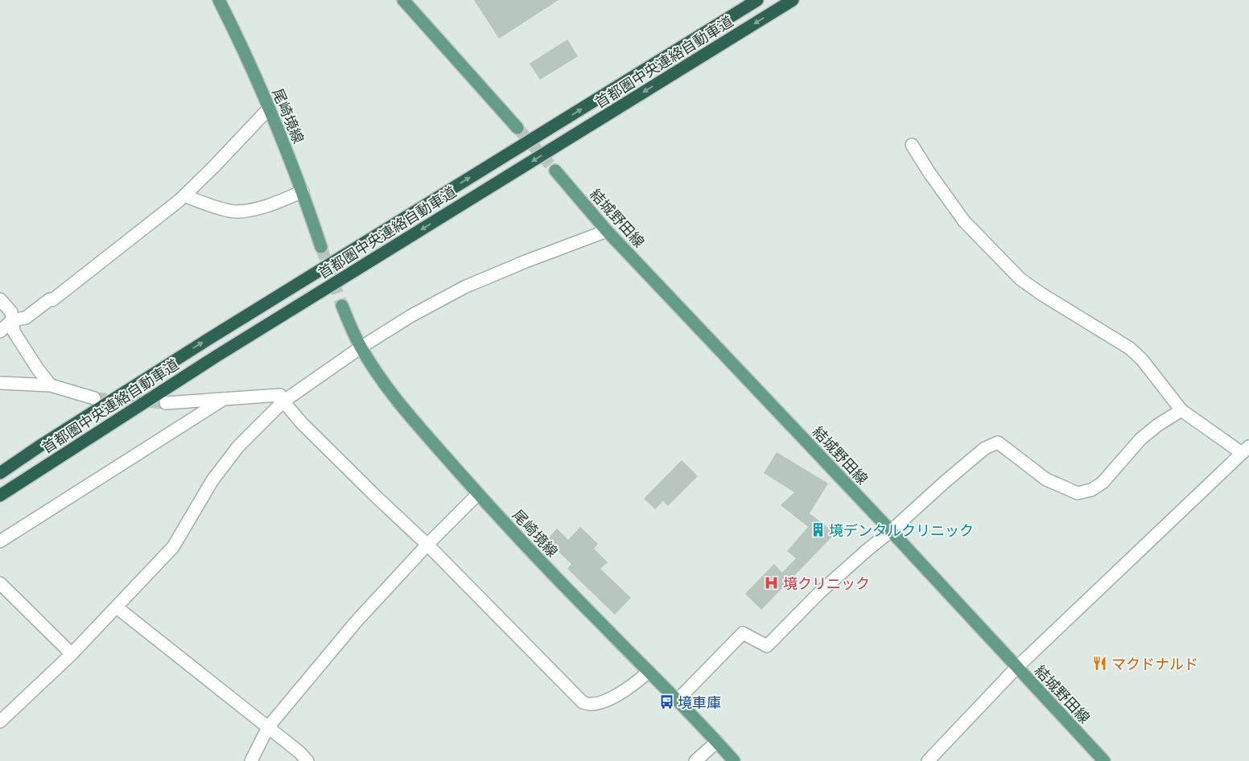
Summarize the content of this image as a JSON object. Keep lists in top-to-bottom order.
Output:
{
  "streets": {
    "highway": ["首都圏中央連絡自動車道"],
    "main road": ["尾崎境線", "結城野田線"]
  },
  "places": {
    "building": ["境デンタルクリニック"],
    "hospital": ["境クリニック"],
    "restaurant": ["マクドナルド"],
    "bus stop": ["境車庫"]
  }
}
